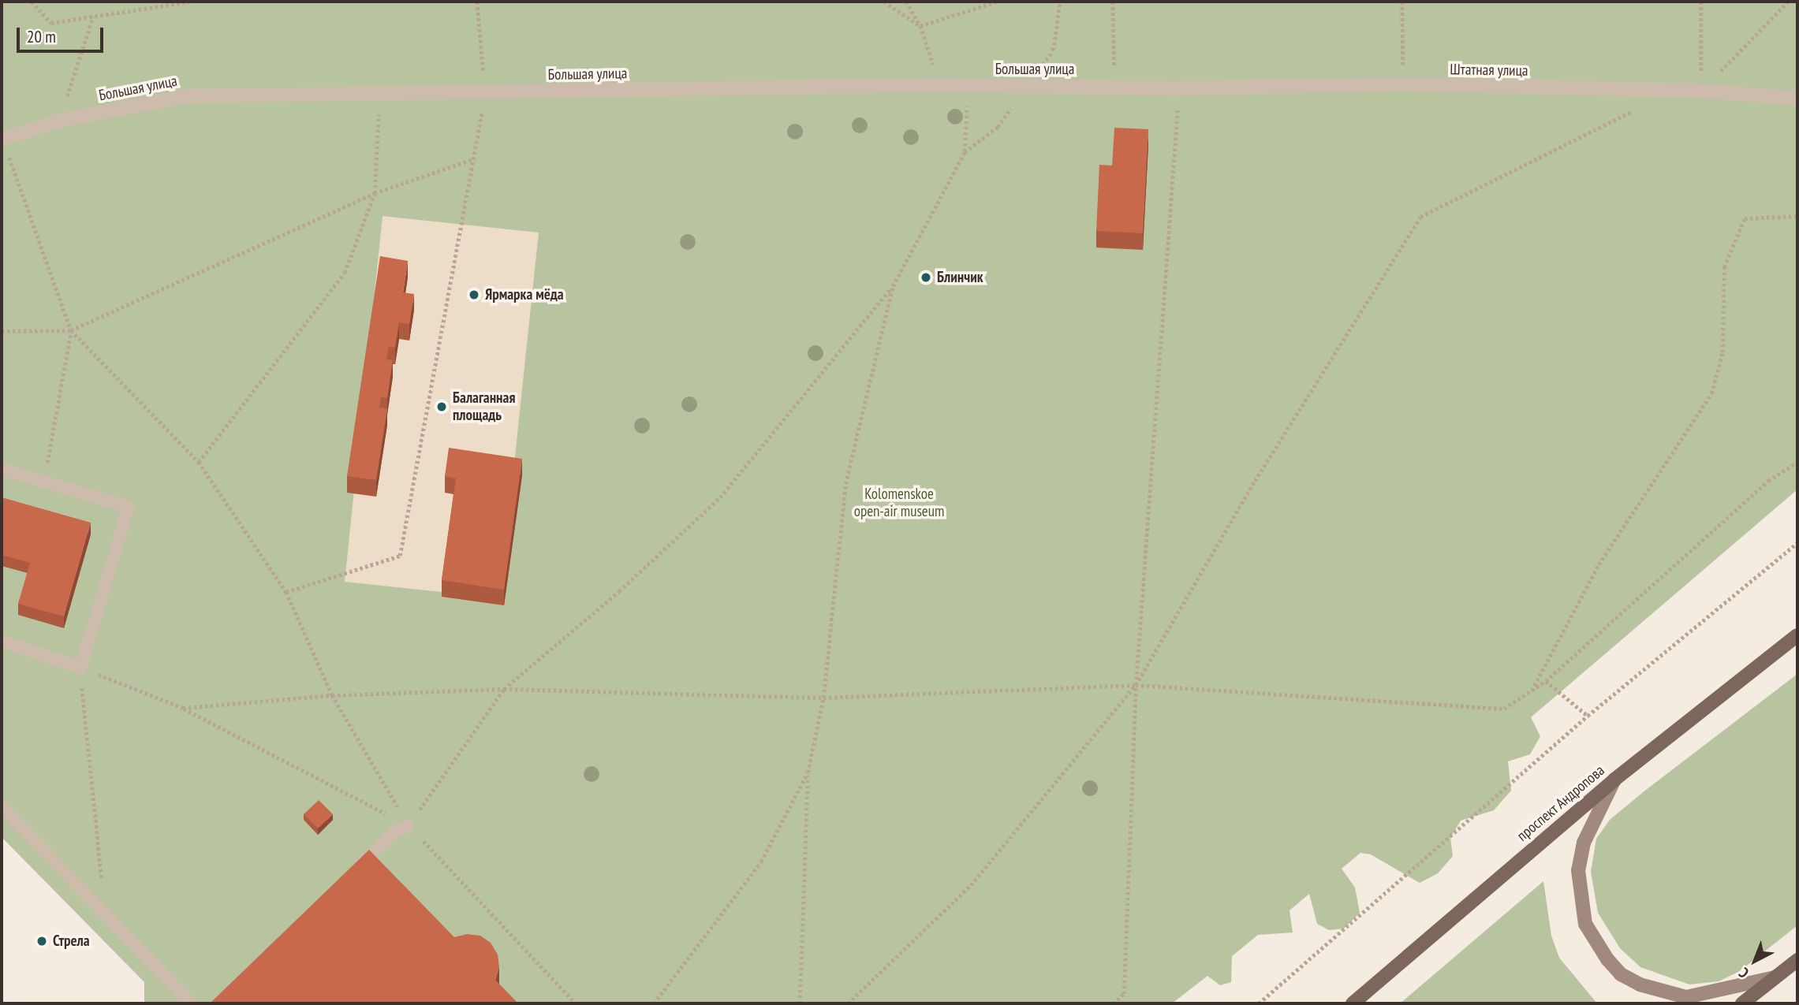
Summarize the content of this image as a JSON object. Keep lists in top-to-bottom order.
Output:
{
  "streets": {
    "main road": ["проспект Андропова"],
    "street": ["Большая улица", "Штатная улица"]
  },
  "crossings": [
    ["Большая улица", "Штатная улица"]
  ],
  "parks": ["Kolomenskoe open-air museum"],
  "places": [
    "Блинчик",
    "Ярмарка мёда",
    "Балаганная площадь",
    "Стрела"
  ],
  "scale_bar": "20 m",
  "north": "bottom left"
}
